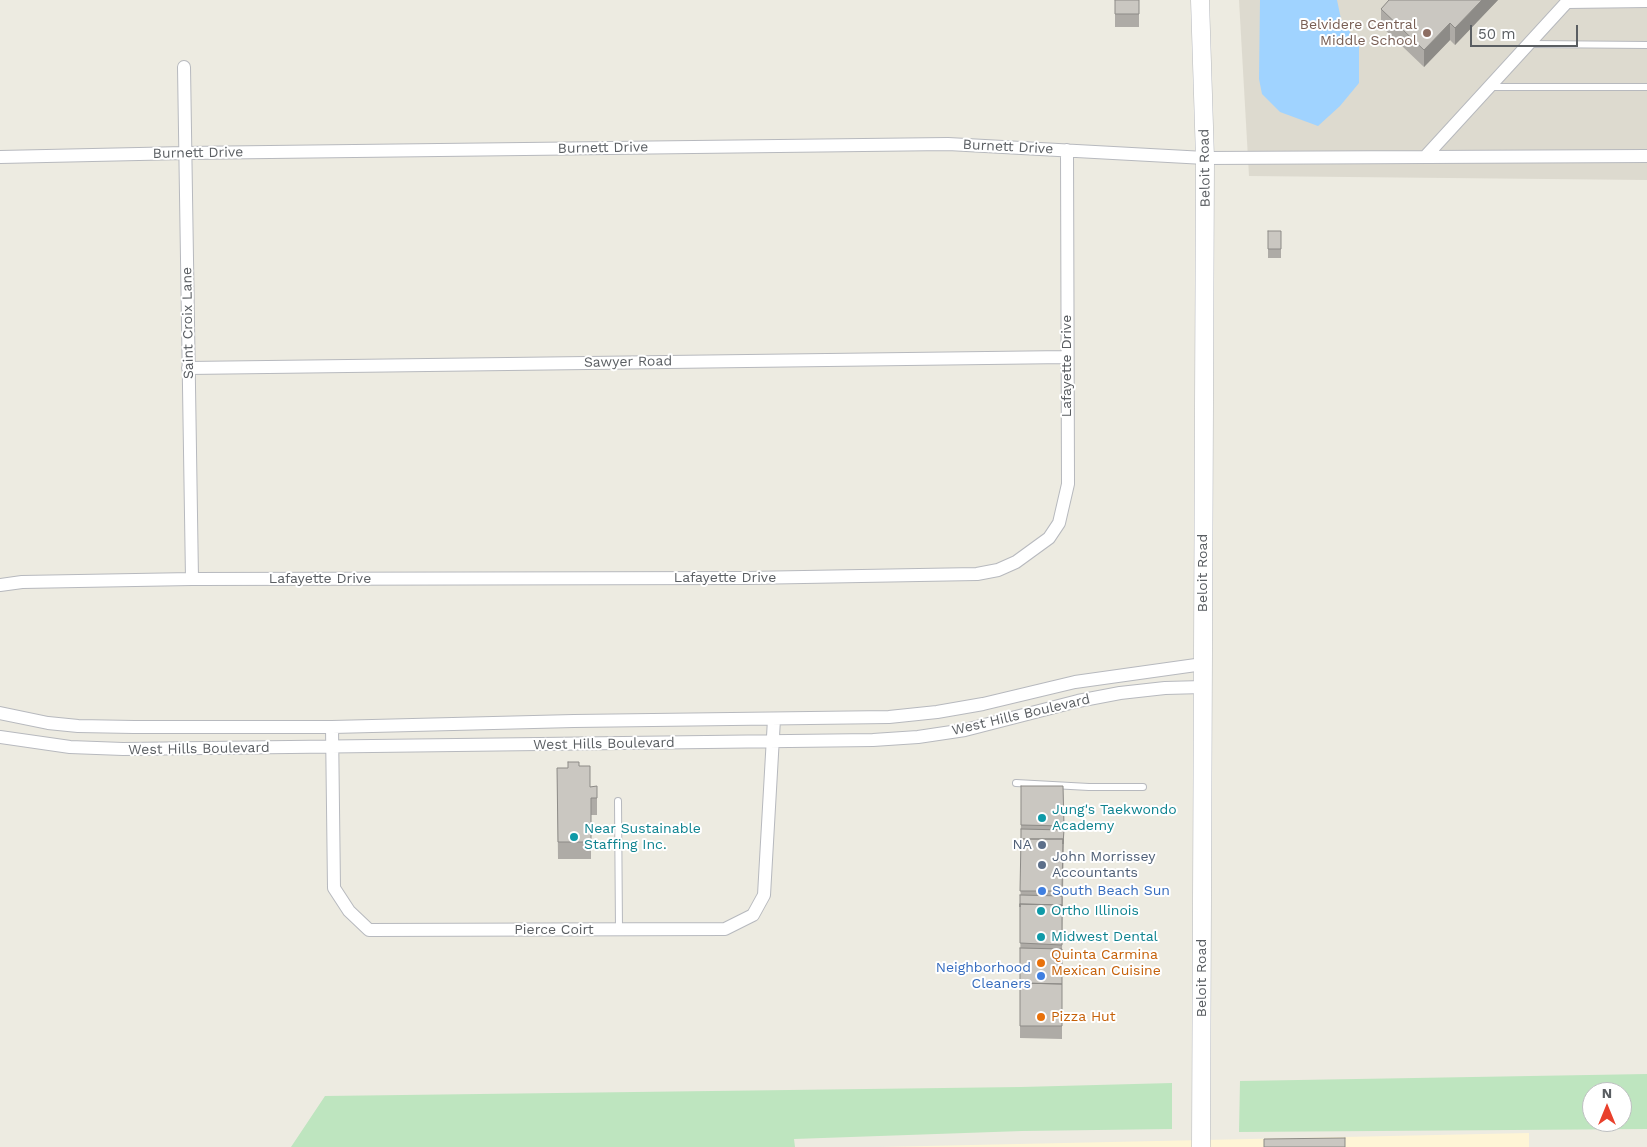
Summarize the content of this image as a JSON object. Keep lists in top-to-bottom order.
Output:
{
  "streets": {
    "main road": ["Beloit Road"],
    "street": [
      "Burnett Drive",
      "Saint Croix Lane",
      "Sawyer Road",
      "Lafayette Drive",
      "West Hills Boulevard",
      "Pierce Coirt"
    ]
  },
  "crossings": [
    ["Burnett Drive", "Beloit Road"],
    ["Burnett Drive", "Saint Croix Lane"],
    ["Burnett Drive", "Lafayette Drive"],
    ["Beloit Road", "West Hills Boulevard"],
    ["Saint Croix Lane", "Sawyer Road"],
    ["Saint Croix Lane", "Lafayette Drive"],
    ["Sawyer Road", "Lafayette Drive"],
    ["West Hills Boulevard", "Pierce Coirt"]
  ],
  "places": [
    "Belvidere Central Middle School",
    "Jung's Taekwondo Academy",
    "Near Sustainable Staffing Inc.",
    "NA",
    "John Morrissey Accountants",
    "South Beach Sun",
    "Ortho Illinois",
    "Midwest Dental",
    "Quinta Carmina Mexican Cuisine",
    "Neighborhood Cleaners",
    "Pizza Hut"
  ],
  "scale_bar": "50 m",
  "north": "top"
}
